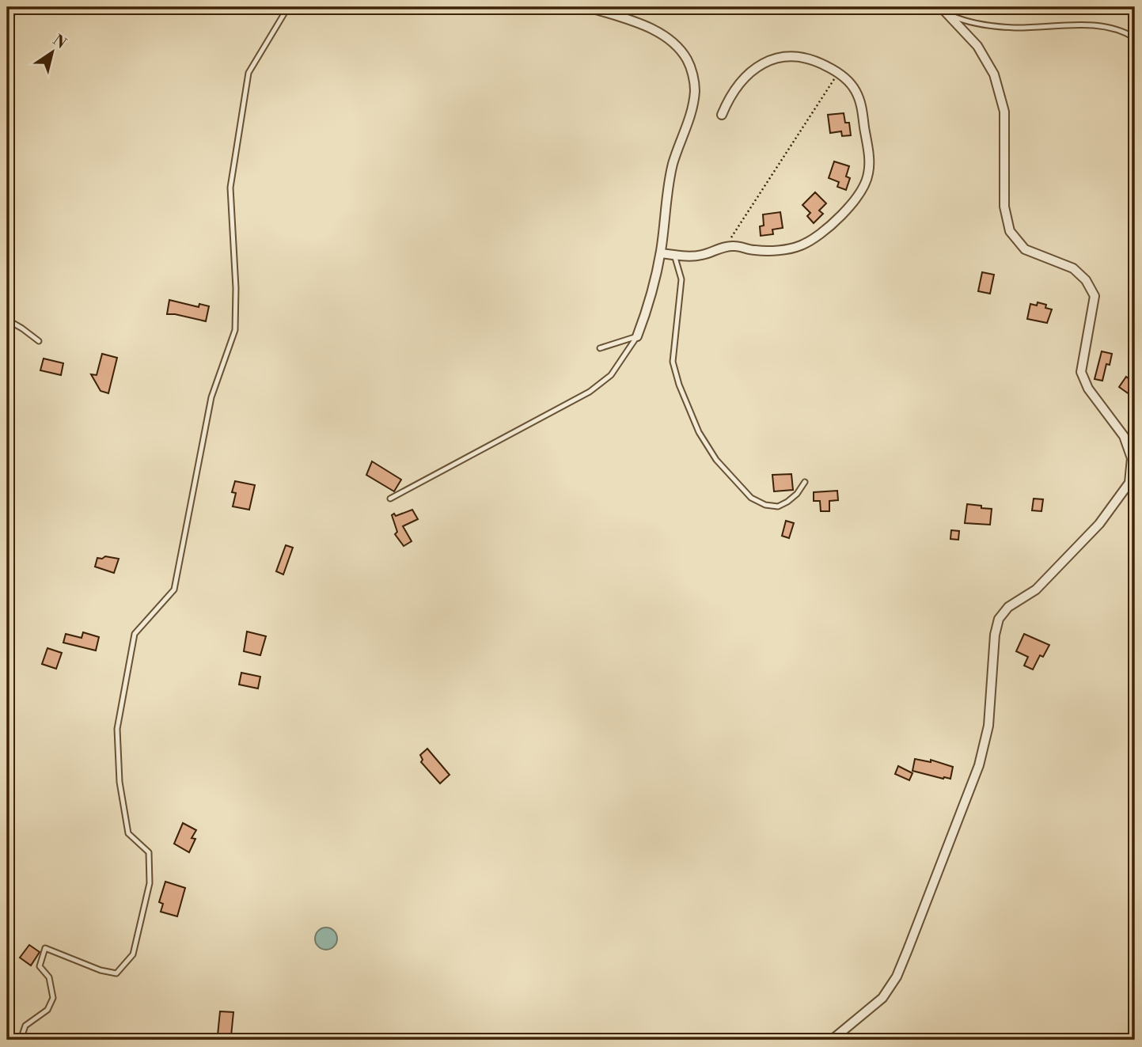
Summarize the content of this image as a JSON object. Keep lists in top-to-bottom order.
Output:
{
  "north": "top right"
}
